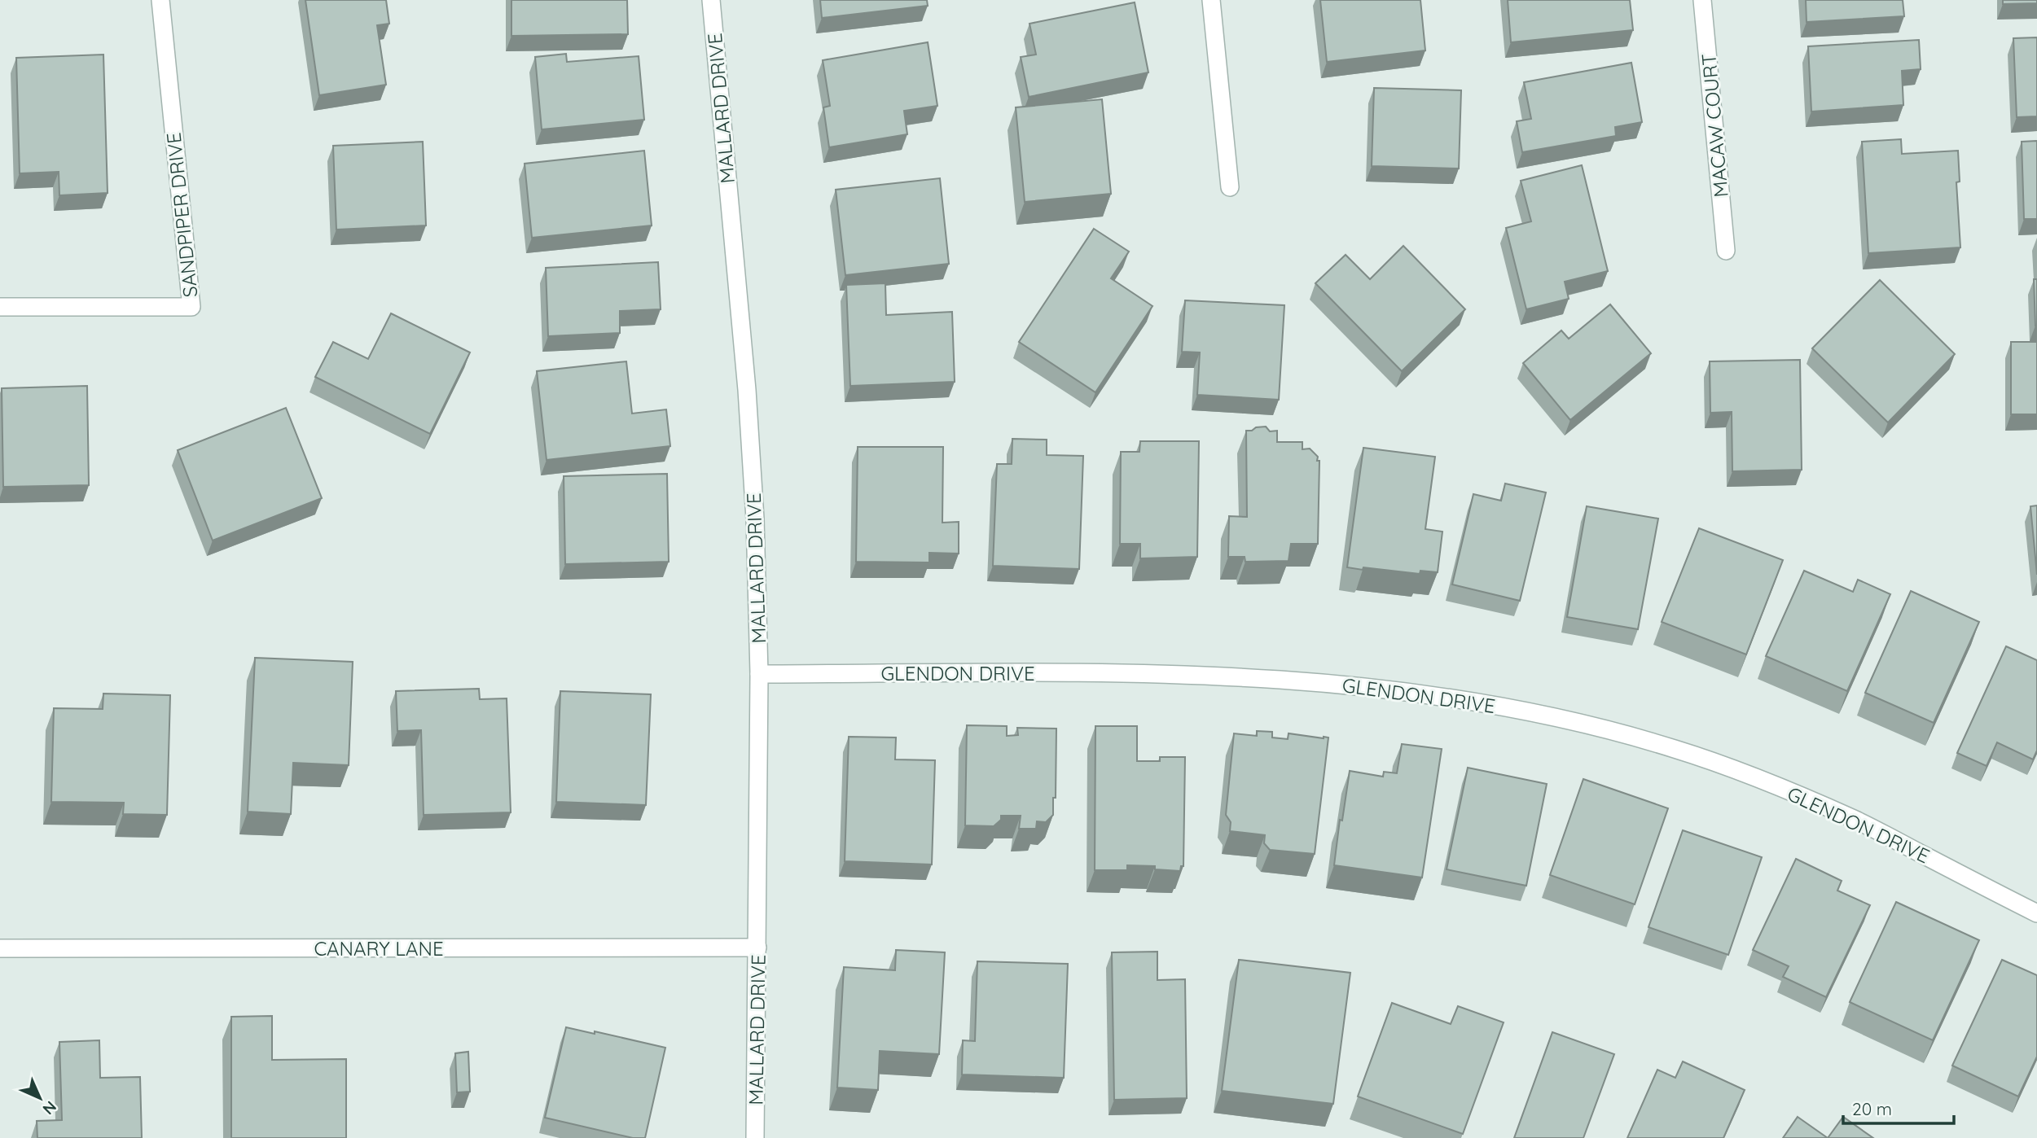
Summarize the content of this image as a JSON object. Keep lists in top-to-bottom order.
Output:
{
  "streets": {
    "street": [
      "MALLARD DRIVE",
      "MACAW COURT",
      "SANDPIPER DRIVE",
      "GLENDON DRIVE",
      "CANARY LANE"
    ]
  },
  "crossings": [
    ["MALLARD DRIVE", "GLENDON DRIVE"],
    ["MALLARD DRIVE", "CANARY LANE"]
  ],
  "scale_bar": "20 m",
  "north": "bottom right"
}
